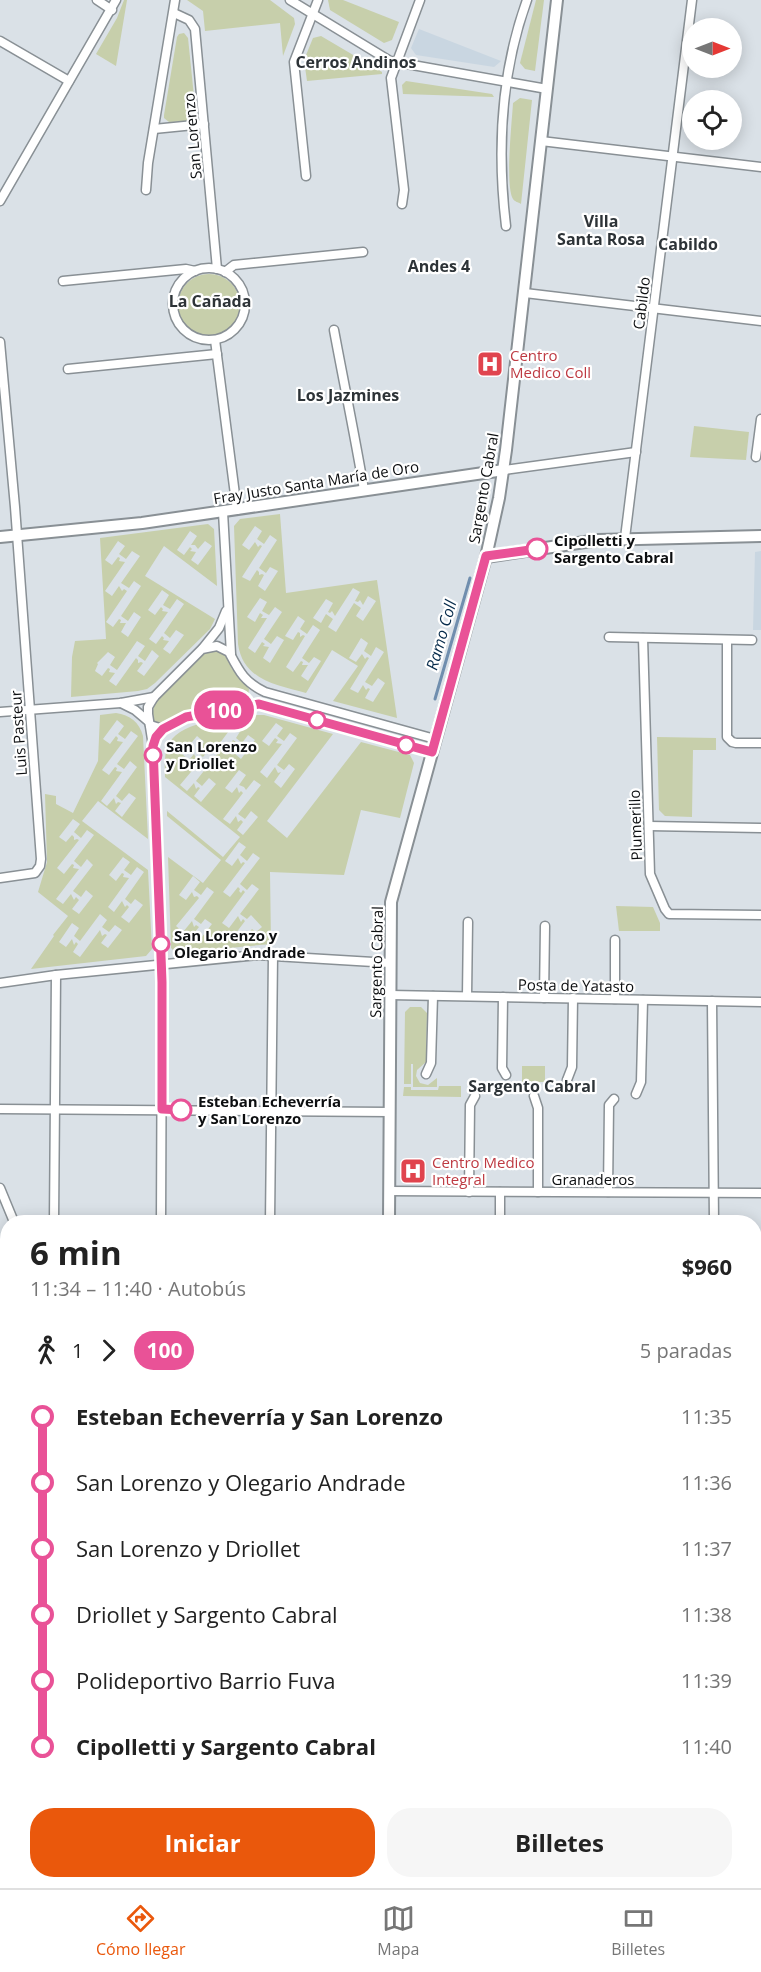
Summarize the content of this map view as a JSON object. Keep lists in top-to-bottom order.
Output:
{
  "streets": {
    "main road": ["Fray Justo Santa María de Oro", "Sargento Cabral"],
    "street": [
      "San Lorenzo",
      "Cabildo",
      "Luis Pasteur",
      "Plumerillo",
      "Posta de Yatasto",
      "Granaderos"
    ]
  },
  "crossings": [
    ["Cabildo", "Fray Justo Santa María de Oro"],
    ["Fray Justo Santa María de Oro", "Sargento Cabral"],
    ["Fray Justo Santa María de Oro", "Luis Pasteur"],
    ["Sargento Cabral", "Posta de Yatasto"],
    ["Sargento Cabral", "Granaderos"]
  ],
  "districts": [
    "Cerros Andinos",
    "Villa Santa Rosa",
    "Cabildo",
    "Andes 4",
    "La Cañada",
    "Los Jazmines",
    "Sargento Cabral"
  ],
  "water": ["Ramo Coll"],
  "places": {
    "hospital": ["Centro Medico Coll", "Centro Medico Integral"],
    "other": [
      "Cipolletti y Sargento Cabral",
      "San Lorenzo y Driollet",
      "San Lorenzo y Olegario Andrade",
      "Esteban Echeverría y San Lorenzo"
    ]
  },
  "lines": ["bus line 100"],
  "north": "right",
  "page": {
    "on_map": "100",
    "heading": ["6 min", "11:34 – 11:40 · Autobús", "$960"],
    "legs": ["1", "100", "5 paradas"],
    "list": [
      {
        "name": "Esteban Echeverría y San Lorenzo",
        "value": "11:35"
      },
      {
        "name": "San Lorenzo y Olegario Andrade",
        "value": "11:36"
      },
      {
        "name": "San Lorenzo y Driollet",
        "value": "11:37"
      },
      {
        "name": "Driollet y Sargento Cabral",
        "value": "11:38"
      },
      {
        "name": "Polideportivo Barrio Fuva",
        "value": "11:39"
      },
      {
        "name": "Cipolletti y Sargento Cabral",
        "value": "11:40"
      }
    ],
    "buttons": ["Iniciar", "Billetes"],
    "tabs": ["Cómo llegar", "Mapa", "Billetes"]
  }
}
